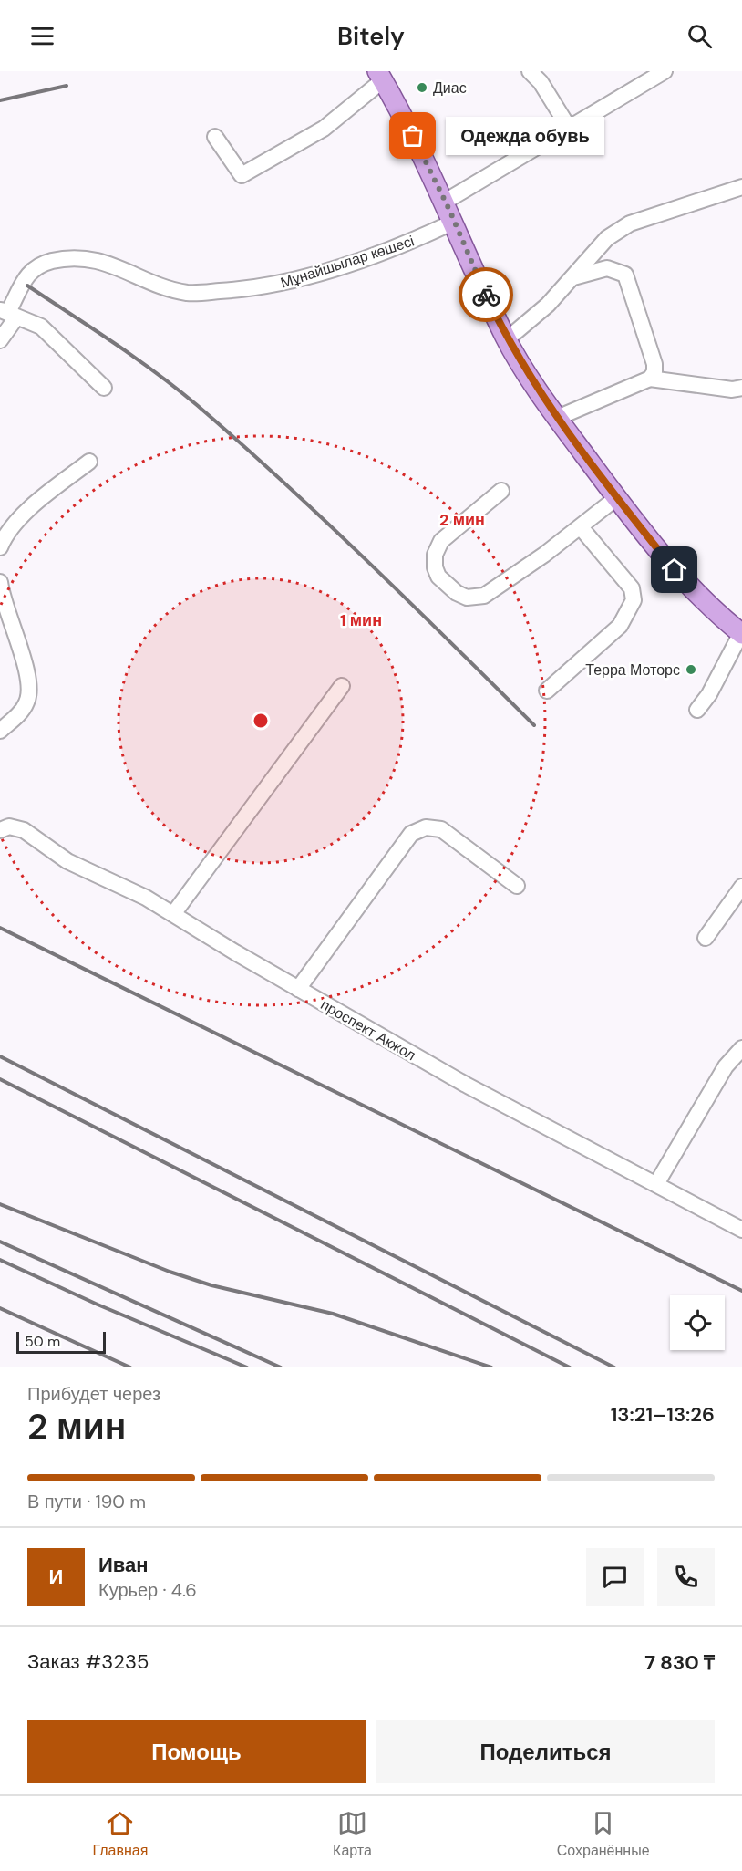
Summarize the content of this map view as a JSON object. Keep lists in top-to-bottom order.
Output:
{
  "streets": {
    "street": ["Мұнайшылар көшесі", "проспект Акжол"]
  },
  "places": ["Диас", "Одежда обувь", "Терра Моторс"],
  "scale_bar": "50 m",
  "page": {
    "header": "Bitely",
    "bubble": "Одежда обувь",
    "scale": "50 m",
    "heading": ["2 мин", "Прибудет через", "13:21–13:26"],
    "panel": [
      "Иван",
      "Курьер · 4.6",
      "Заказ #3235",
      "7 830 ₸"
    ],
    "bar": "В пути · 190 m",
    "round": "И",
    "buttons": ["Помощь", "Поделиться"],
    "tabs": ["Главная", "Карта", "Сохранённые"]
  },
  "rings": ["2 мин", "1 мин"]
}
